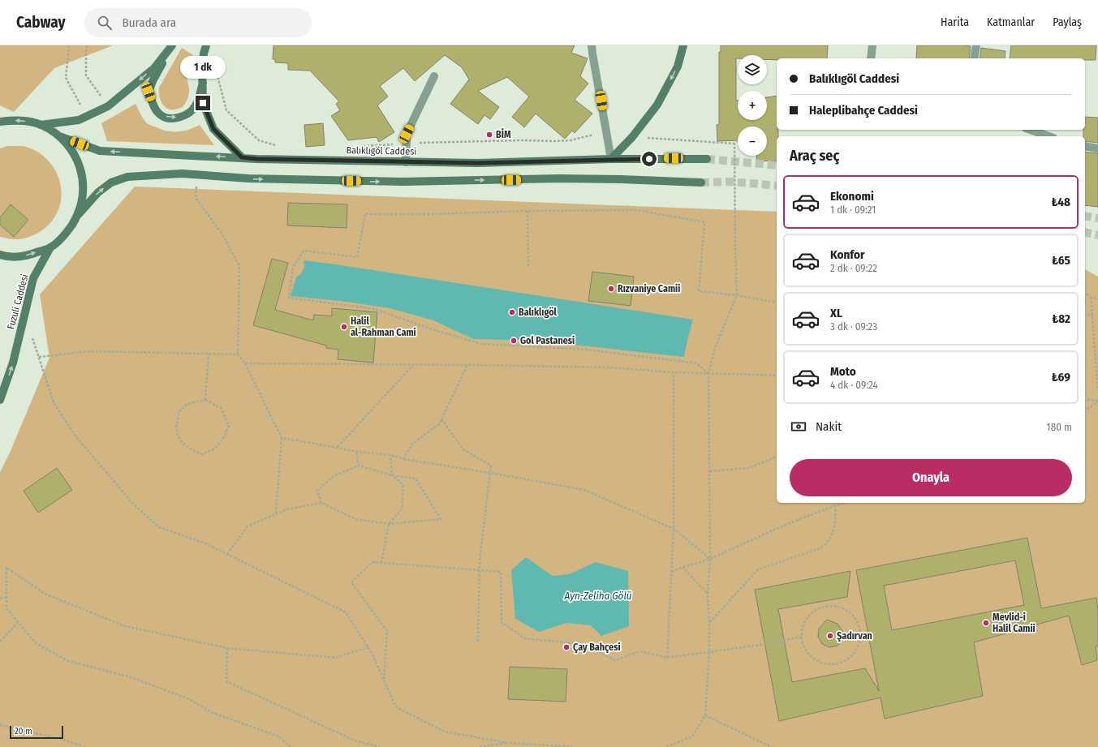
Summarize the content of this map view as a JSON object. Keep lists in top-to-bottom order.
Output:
{
  "streets": {
    "main road": ["Balıklıgöl Caddesi", "Fuzuli Caddesi"]
  },
  "one_way": ["Fuzuli Caddesi"],
  "water": ["Ayn-Zeliha Gölü"],
  "places": [
    "BİM",
    "Rızvaniye Camii",
    "Balıklıgöl",
    "Halil al-Rahman Cami",
    "Gol Pastanesi",
    "Mevlid-i Halil Camii",
    "Şadırvan",
    "Çay Bahçesi"
  ],
  "scale_bar": "20 m",
  "page": {
    "header": "Cabway",
    "search": "Burada ara",
    "nav": ["Harita", "Katmanlar", "Paylaş"],
    "map_buttons": ["+", "−"],
    "bubble": "1 dk",
    "banner": ["Balıklıgöl Caddesi", "Haleplibahçe Caddesi"],
    "heading": "Araç seç",
    "list": [
      {
        "name": "Ekonomi",
        "note": "1 dk · 09:21",
        "value": "₺48"
      },
      {
        "name": "Konfor",
        "note": "2 dk · 09:22",
        "value": "₺65"
      },
      {
        "name": "XL",
        "note": "3 dk · 09:23",
        "value": "₺82"
      },
      {
        "name": "Moto",
        "note": "4 dk · 09:24",
        "value": "₺69"
      }
    ],
    "pay": ["Nakit", "180 m"],
    "buttons": "Onayla",
    "scale": "20 m"
  }
}
